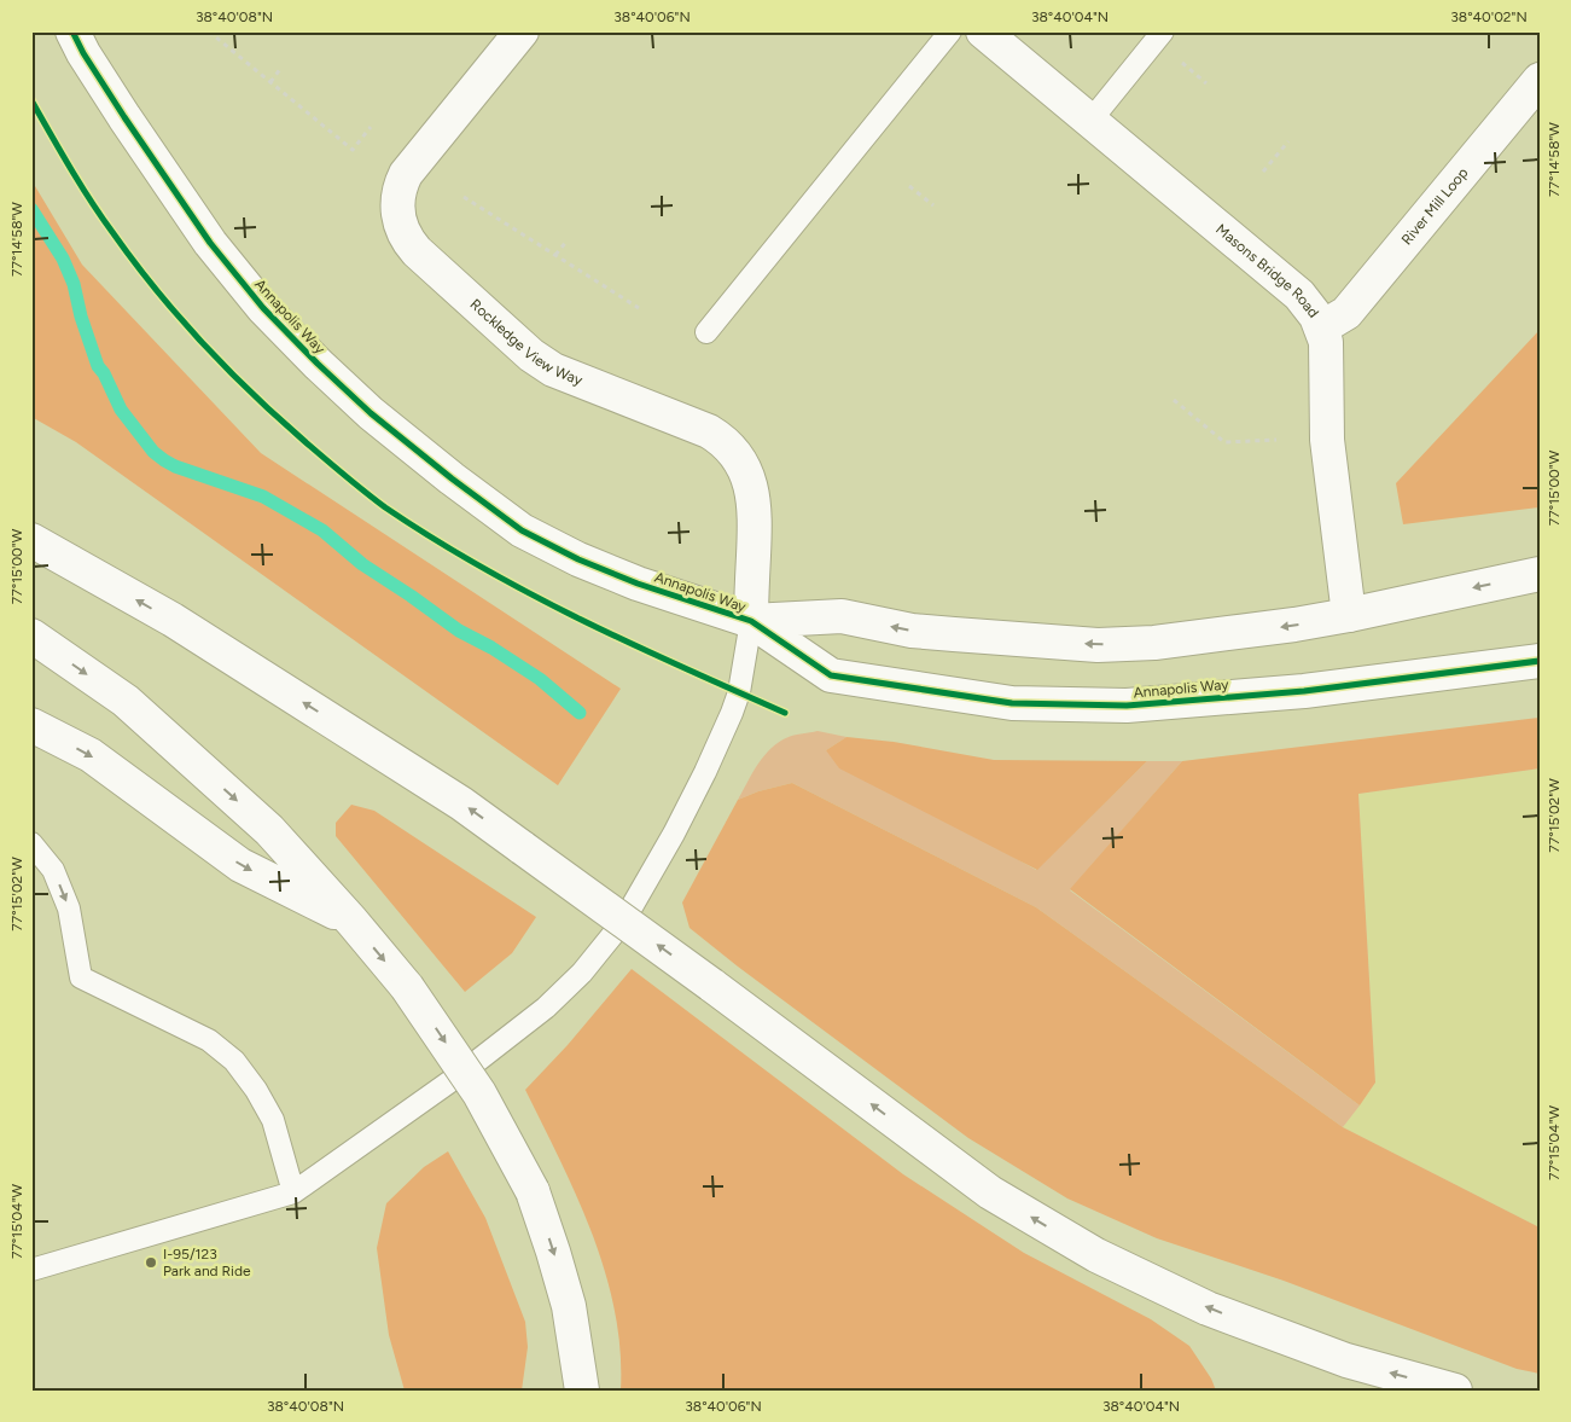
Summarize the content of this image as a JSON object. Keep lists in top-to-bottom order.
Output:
{
  "streets": {
    "main road": [
      "River Mill Loop",
      "Masons Bridge Road",
      "Annapolis Way",
      "Rockledge View Way"
    ]
  },
  "crossings": [
    ["River Mill Loop", "Masons Bridge Road"],
    ["Masons Bridge Road", "Annapolis Way"],
    ["Annapolis Way", "Rockledge View Way"]
  ],
  "places": ["I-95/123 Park and Ride"],
  "coordinates": [
    "38°40'08\"N",
    "38°40'06\"N",
    "38°40'04\"N",
    "38°40'02\"N",
    "77°14'58\"W",
    "77°15'00\"W",
    "77°15'02\"W",
    "77°15'04\"W"
  ]
}
